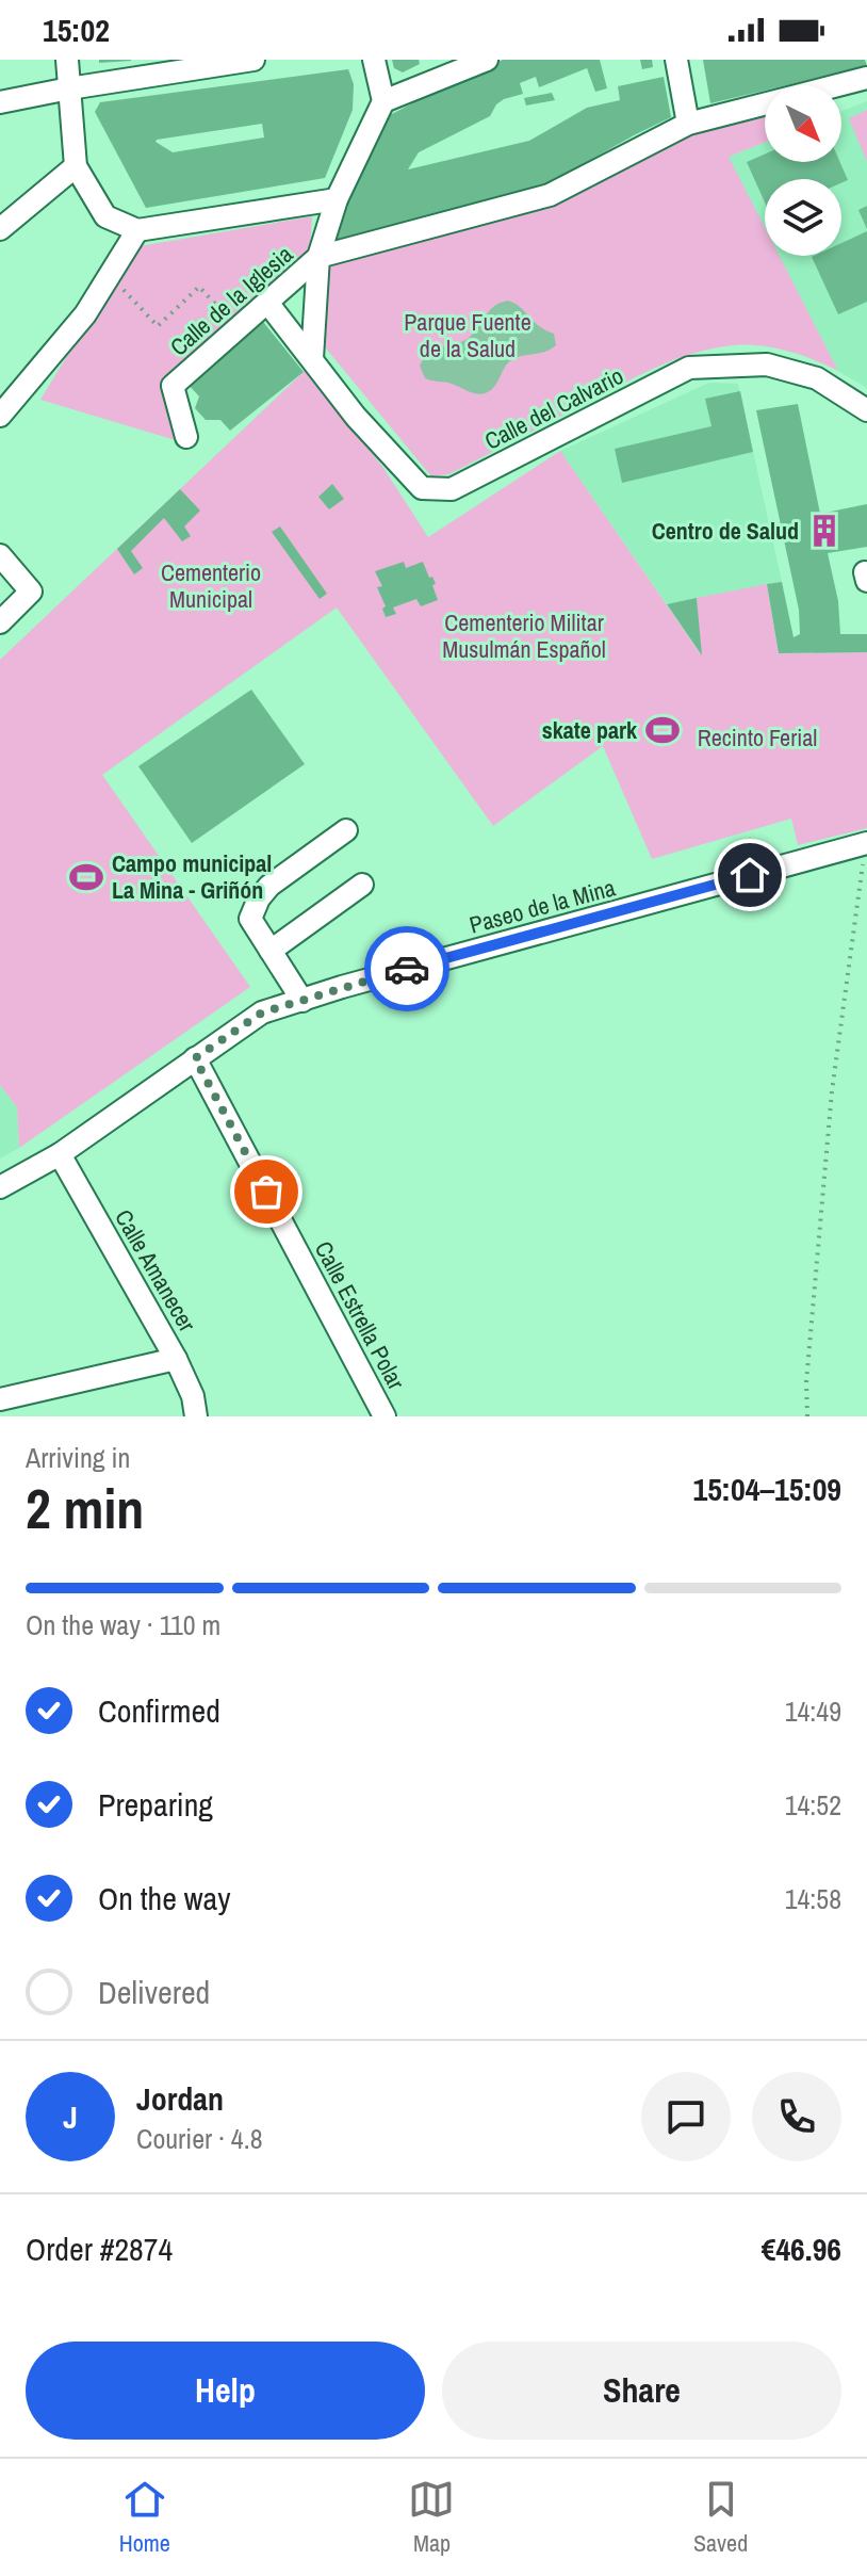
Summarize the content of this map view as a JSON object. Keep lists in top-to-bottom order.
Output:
{
  "streets": {
    "street": [
      "Calle de la Iglesia",
      "Calle del Calvario",
      "Paseo de la Mina",
      "Calle Amanecer",
      "Calle Estrella Polar"
    ]
  },
  "crossings": [
    ["Calle de la Iglesia", "Calle del Calvario"],
    ["Paseo de la Mina", "Calle Amanecer"],
    ["Paseo de la Mina", "Calle Estrella Polar"]
  ],
  "parks": [
    "Parque Fuente de la Salud",
    "Cementerio Municipal",
    "Cementerio Militar Musulmán Español",
    "Recinto Ferial"
  ],
  "places": {
    "building": ["Centro de Salud"],
    "sports": ["skate park", "Campo municipal La Mina - Griñón"]
  },
  "north": "bottom right",
  "page": {
    "status": "15:02",
    "heading": ["2 min", "Arriving in", "15:04–15:09"],
    "panel": [
      "Jordan",
      "Courier · 4.8",
      "Order #2874",
      "€46.96"
    ],
    "bar": "On the way · 110 m",
    "list": [
      ["Confirmed", "14:49"],
      ["Preparing", "14:52"],
      ["On the way", "14:58"],
      "Delivered"
    ],
    "round": "J",
    "buttons": ["Help", "Share"],
    "tabs": ["Home", "Map", "Saved"]
  }
}
